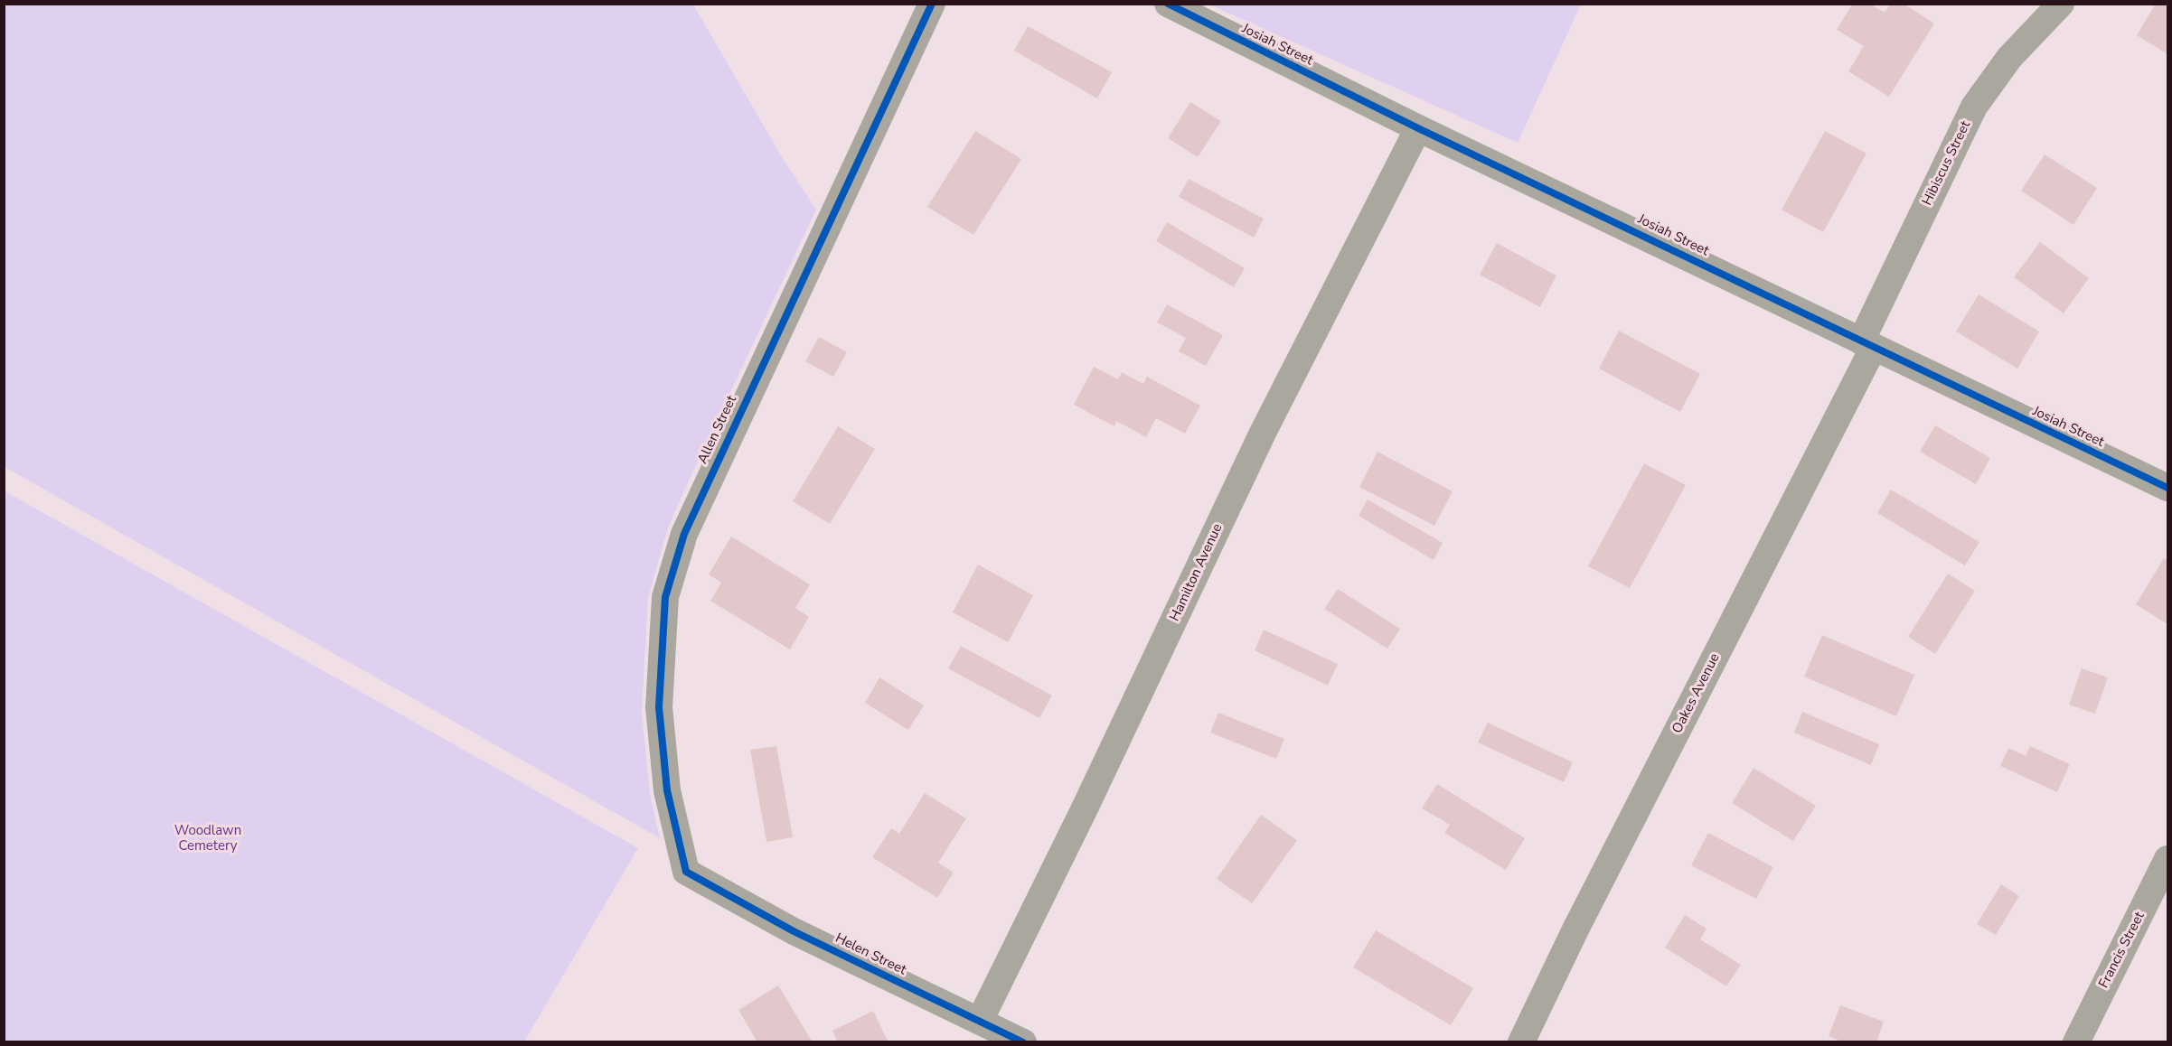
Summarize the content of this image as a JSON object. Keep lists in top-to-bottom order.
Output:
{
  "streets": {
    "street": [
      "Josiah Street",
      "Hibiscus Street",
      "Allen Street",
      "Hamilton Avenue",
      "Oakes Avenue",
      "Francis Street",
      "Helen Street"
    ]
  },
  "crossings": [
    ["Josiah Street", "Hibiscus Street"],
    ["Josiah Street", "Hamilton Avenue"],
    ["Josiah Street", "Oakes Avenue"],
    ["Hibiscus Street", "Oakes Avenue"],
    ["Allen Street", "Helen Street"],
    ["Hamilton Avenue", "Helen Street"]
  ],
  "parks": ["Woodlawn Cemetery"]
}
